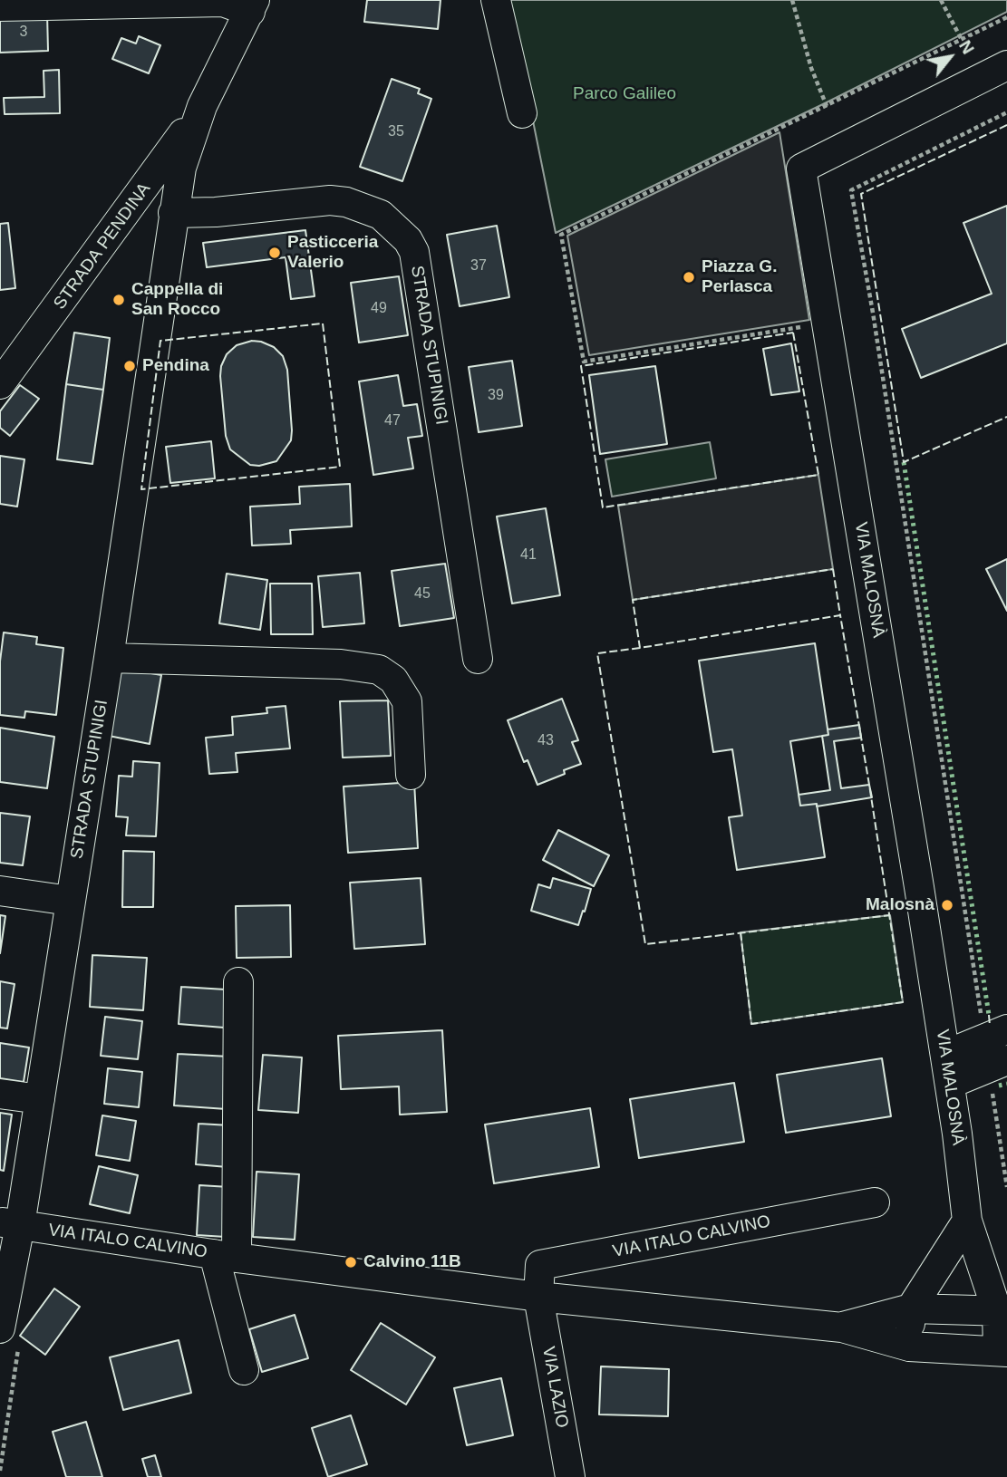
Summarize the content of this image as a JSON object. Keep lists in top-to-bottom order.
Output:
{
  "streets": {
    "street": [
      "STRADA PENDINA",
      "STRADA STUPINIGI",
      "VIA MALOSNÀ",
      "VIA ITALO CALVINO",
      "VIA LAZIO"
    ]
  },
  "crossings": [
    ["STRADA PENDINA", "STRADA STUPINIGI"],
    ["STRADA STUPINIGI", "VIA ITALO CALVINO"],
    ["VIA MALOSNÀ", "VIA ITALO CALVINO"],
    ["VIA ITALO CALVINO", "VIA LAZIO"]
  ],
  "parks": ["Parco Galileo"],
  "places": [
    "Pasticceria Valerio",
    "Piazza G. Perlasca",
    "Cappella di San Rocco",
    "Pendina",
    "Malosnà",
    "Calvino 11B"
  ],
  "house_numbers": [
    "3",
    "35",
    "37",
    "49",
    "39",
    "47",
    "41",
    "45",
    "43"
  ],
  "north": "top right"
}
